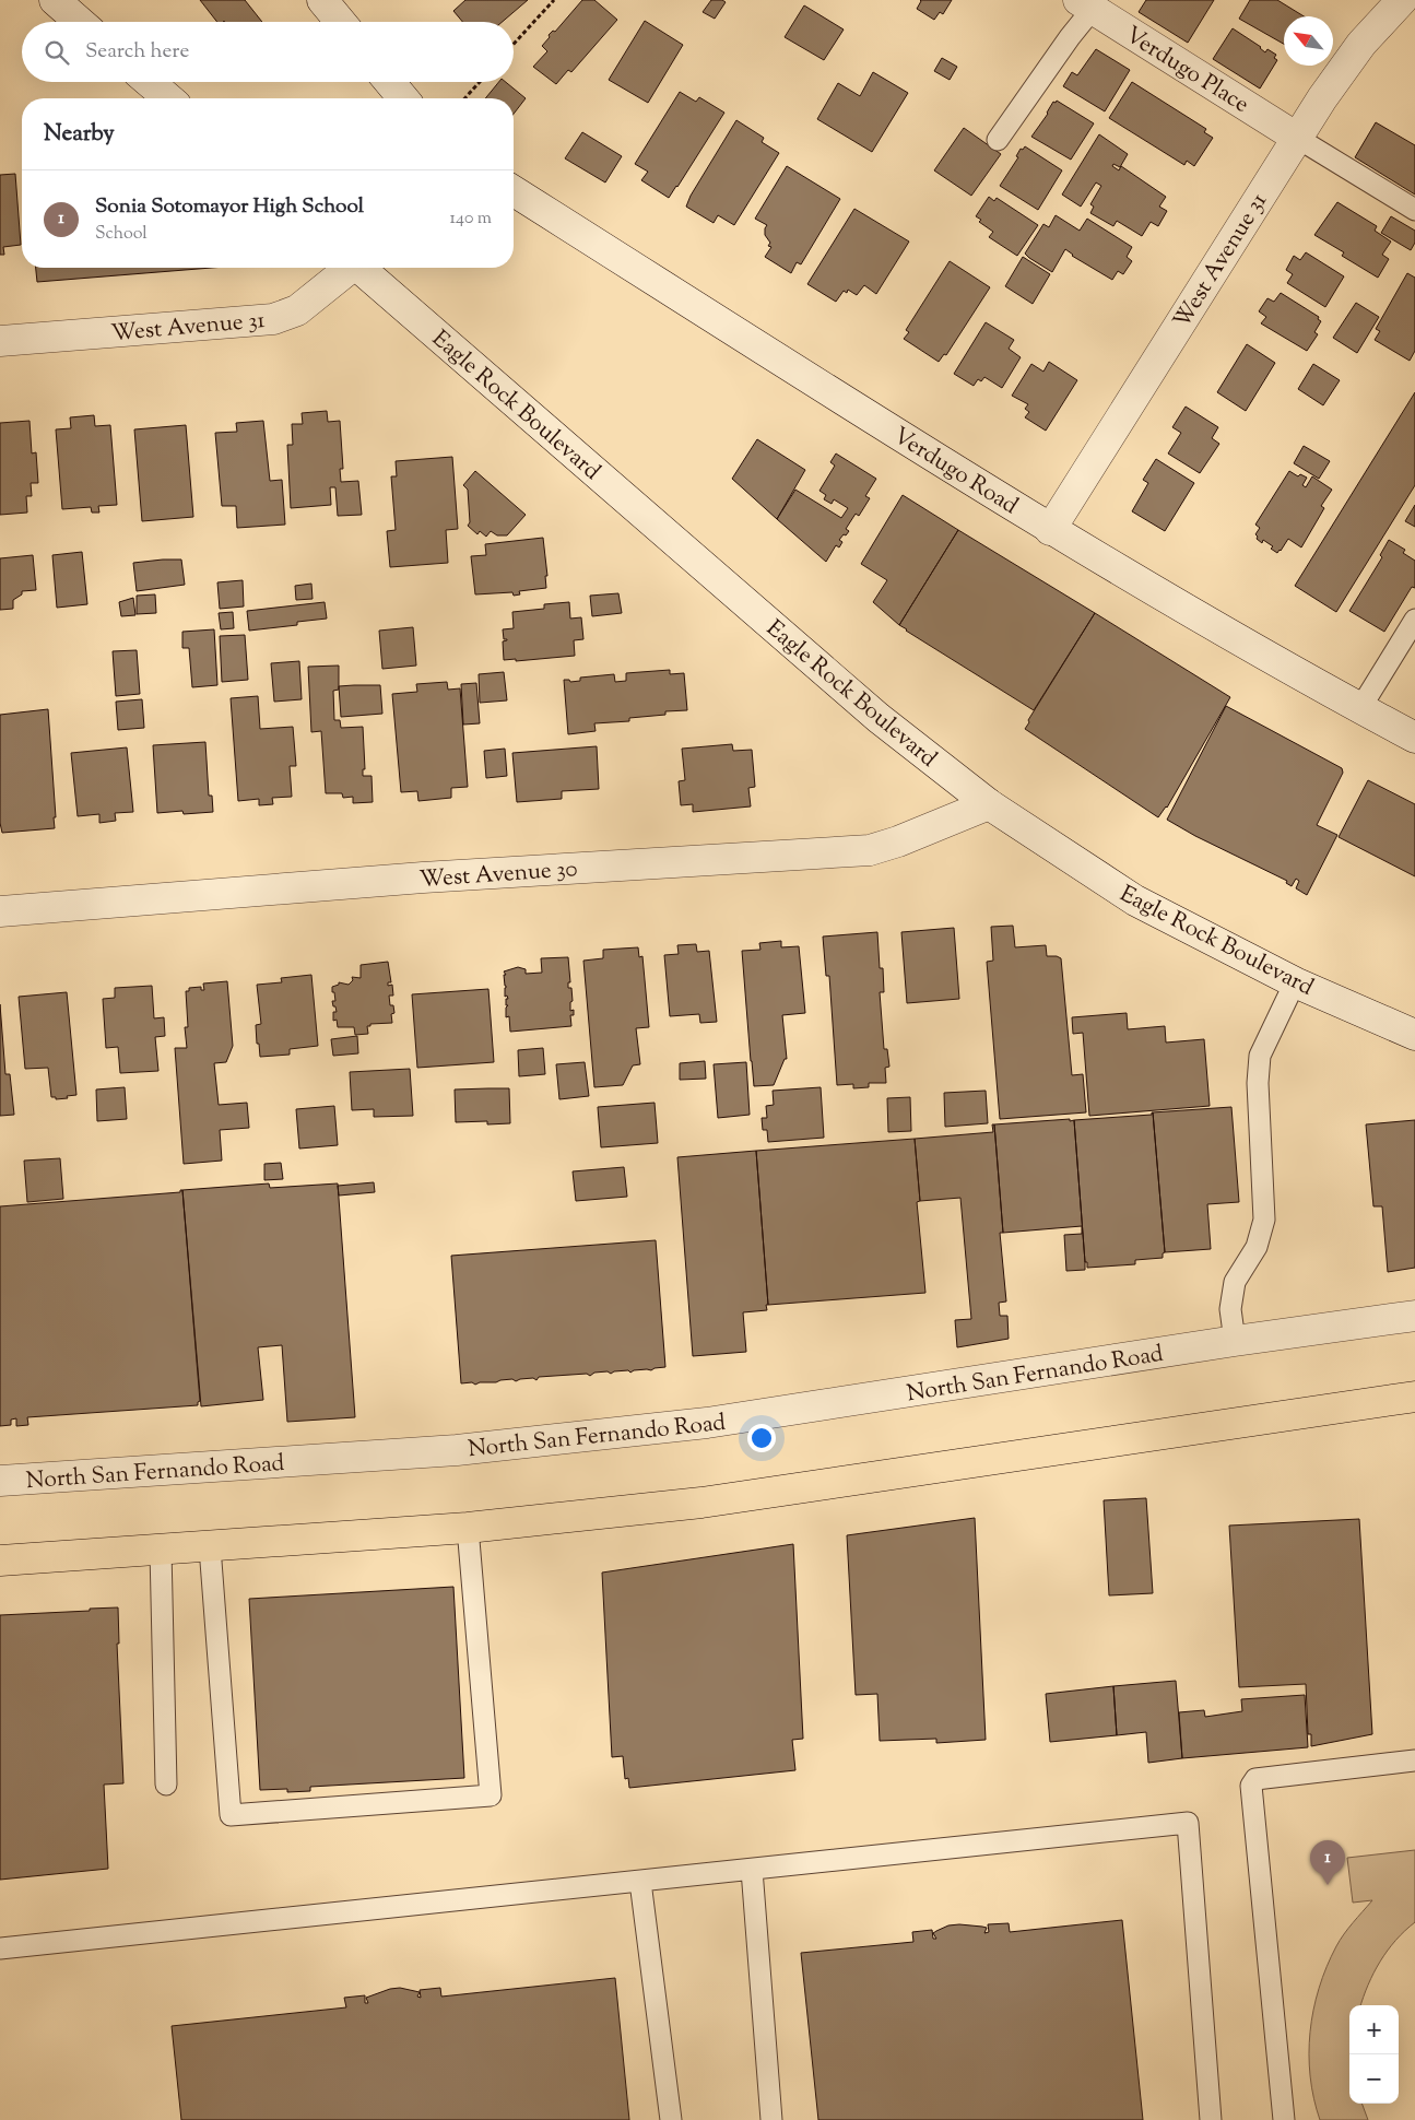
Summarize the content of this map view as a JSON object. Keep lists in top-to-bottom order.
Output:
{
  "streets": {
    "street": [
      "Verdugo Place",
      "West Avenue 31",
      "Eagle Rock Boulevard",
      "Verdugo Road",
      "West Avenue 30",
      "North San Fernando Road"
    ]
  },
  "crossings": [
    ["Verdugo Place", "West Avenue 31"],
    ["West Avenue 31", "Verdugo Road"],
    ["Eagle Rock Boulevard", "West Avenue 30"]
  ],
  "north": "top left",
  "page": {
    "search": "Search here",
    "heading": "Nearby",
    "list": [
      {
        "mark": "1",
        "name": "Sonia Sotomayor High School",
        "note": "School",
        "value": "140 m"
      }
    ],
    "pins": "1",
    "map_buttons": ["+", "−"]
  }
}
